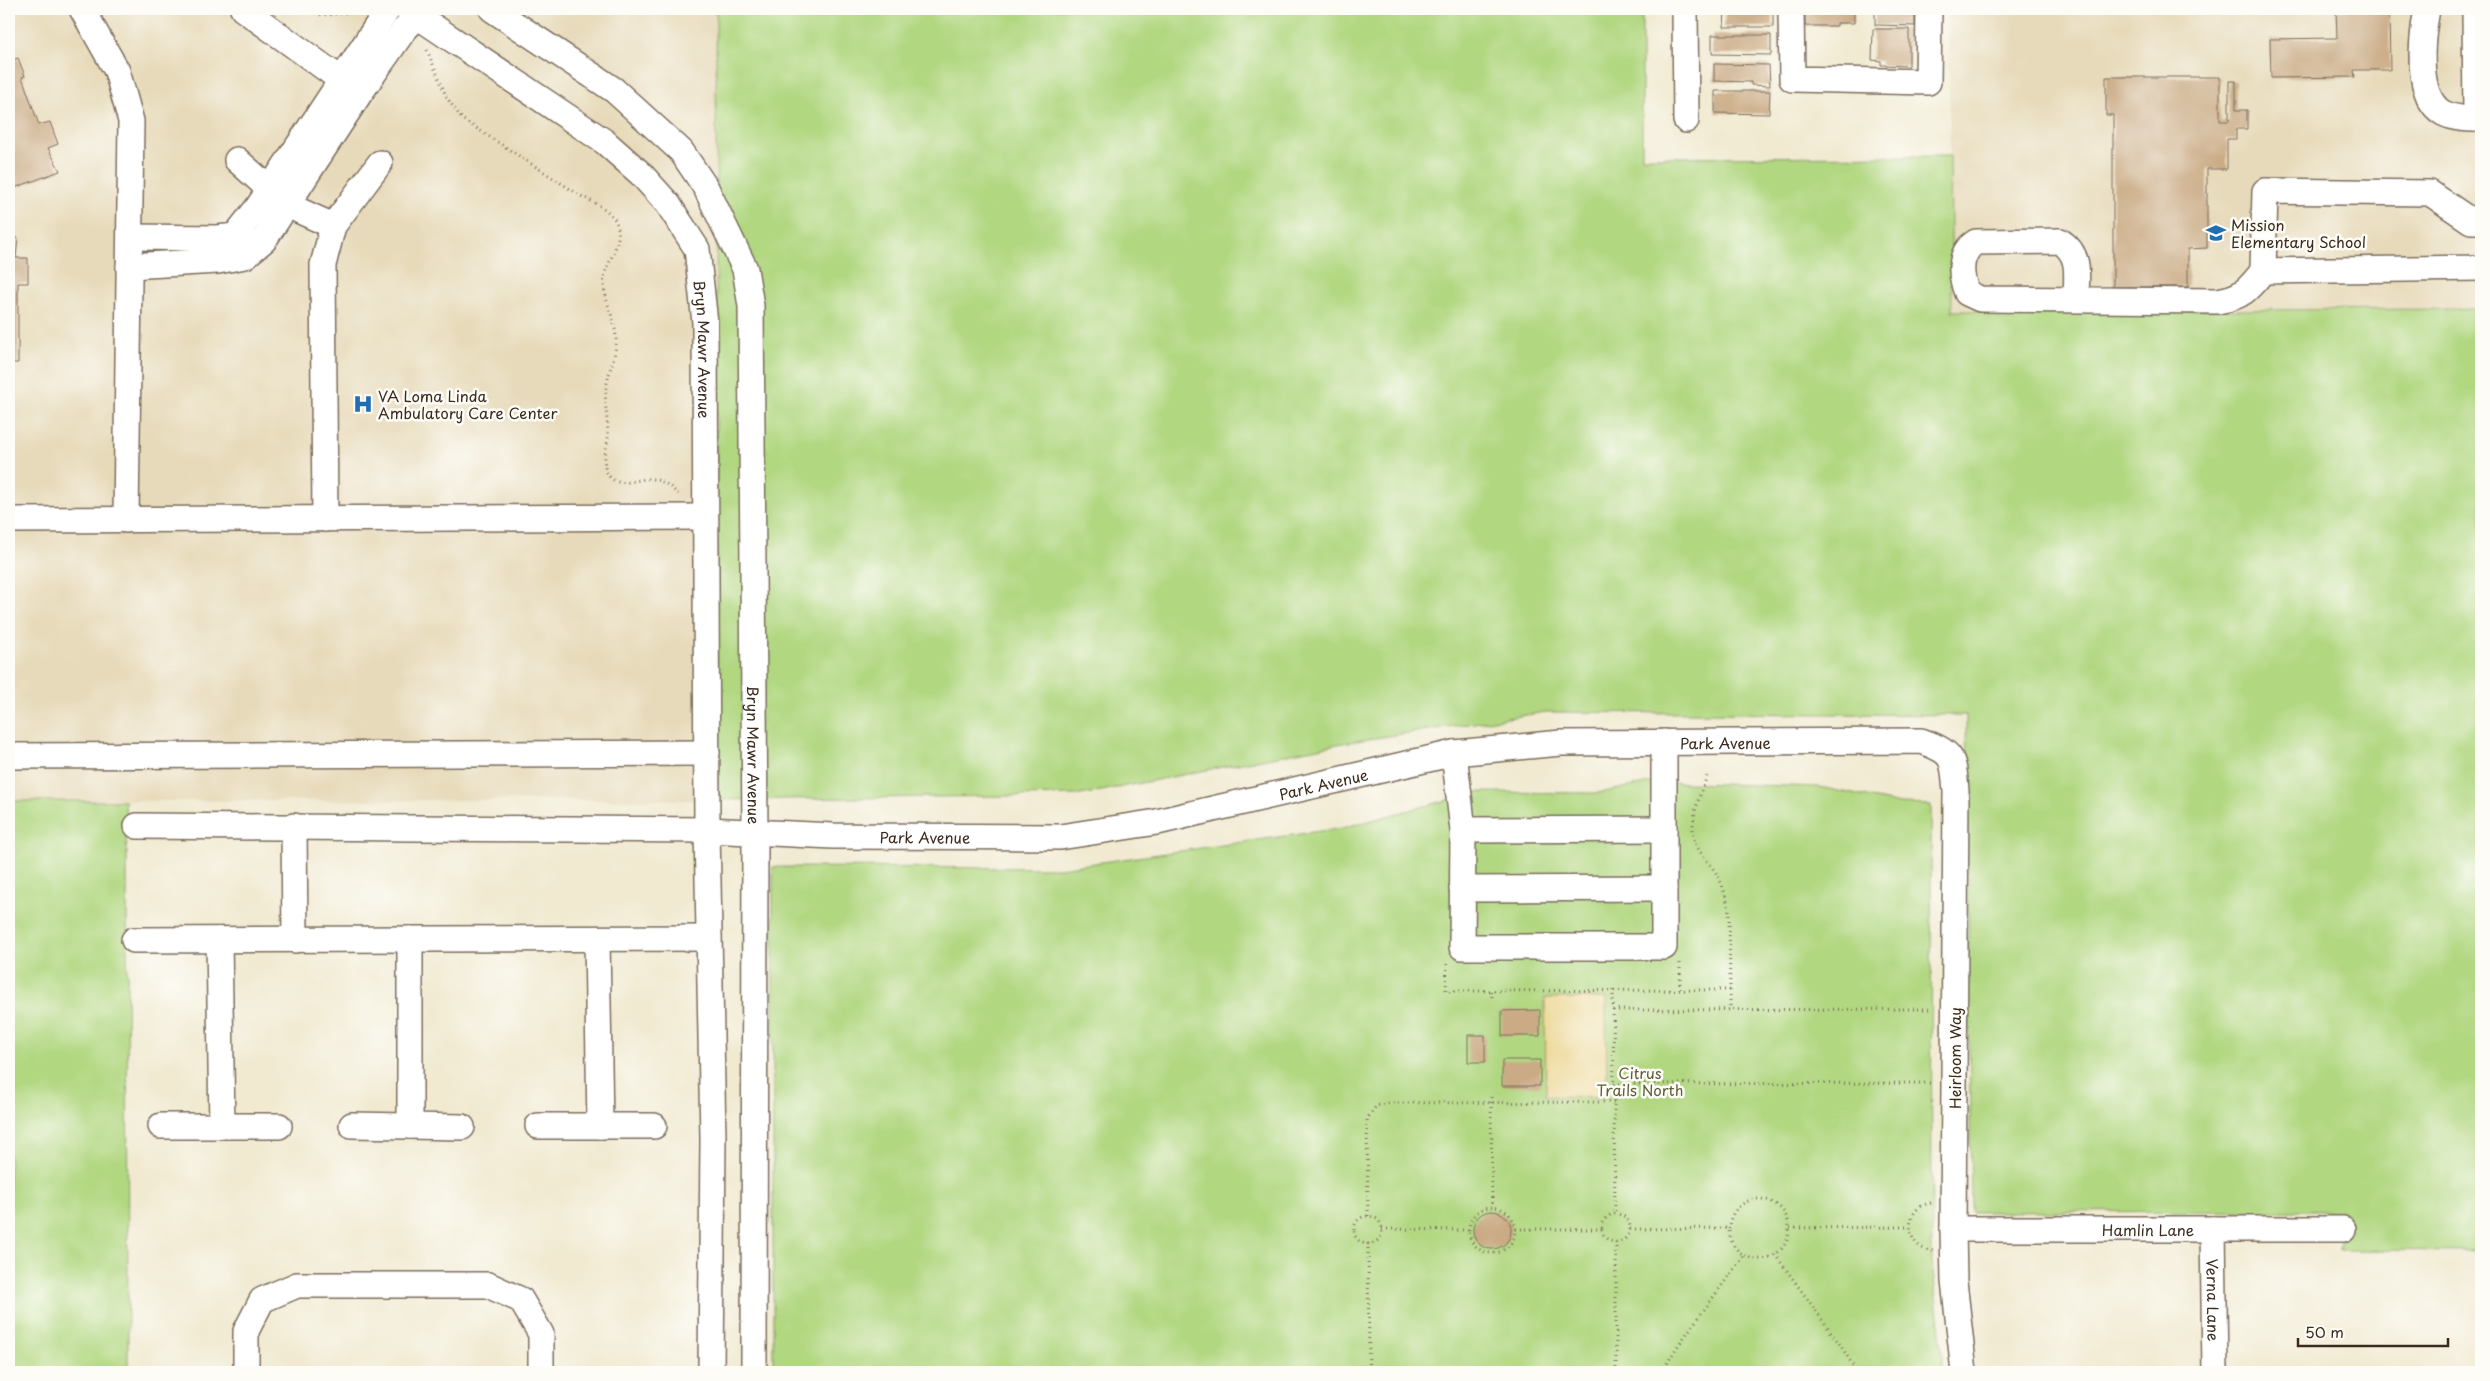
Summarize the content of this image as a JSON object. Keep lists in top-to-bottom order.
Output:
{
  "streets": {
    "street": [
      "Bryn Mawr Avenue",
      "Park Avenue",
      "Heirloom Way",
      "Hamlin Lane",
      "Verna Lane"
    ]
  },
  "crossings": [
    ["Bryn Mawr Avenue", "Park Avenue"],
    ["Park Avenue", "Heirloom Way"],
    ["Heirloom Way", "Hamlin Lane"],
    ["Hamlin Lane", "Verna Lane"]
  ],
  "parks": ["Citrus Trails North"],
  "places": {
    "school or university": ["Mission Elementary School"],
    "hospital": ["VA Loma Linda Ambulatory Care Center"]
  },
  "scale_bar": "50 m"
}
